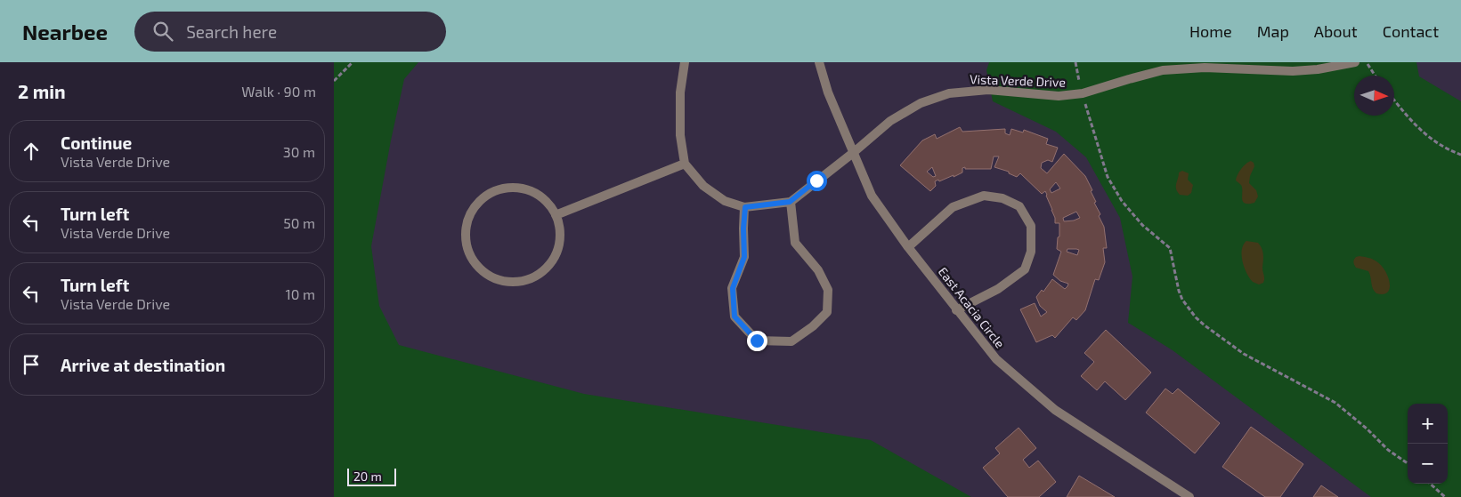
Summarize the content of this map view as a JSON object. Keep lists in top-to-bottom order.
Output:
{
  "streets": {
    "street": ["Vista Verde Drive", "East Acacia Circle"]
  },
  "crossings": [
    ["Vista Verde Drive", "East Acacia Circle"]
  ],
  "scale_bar": "20 m",
  "north": "right",
  "page": {
    "header": "Nearbee",
    "search": "Search here",
    "nav": [
      "Home",
      "Map",
      "About",
      "Contact"
    ],
    "heading": ["2 min", "Walk · 90 m"],
    "list": [
      ["Continue", "Vista Verde Drive", "30 m"],
      ["Turn left", "Vista Verde Drive", "50 m"],
      ["Turn left", "Vista Verde Drive", "10 m"],
      "Arrive at destination"
    ],
    "map_buttons": ["+", "−"],
    "scale": "20 m"
  }
}
